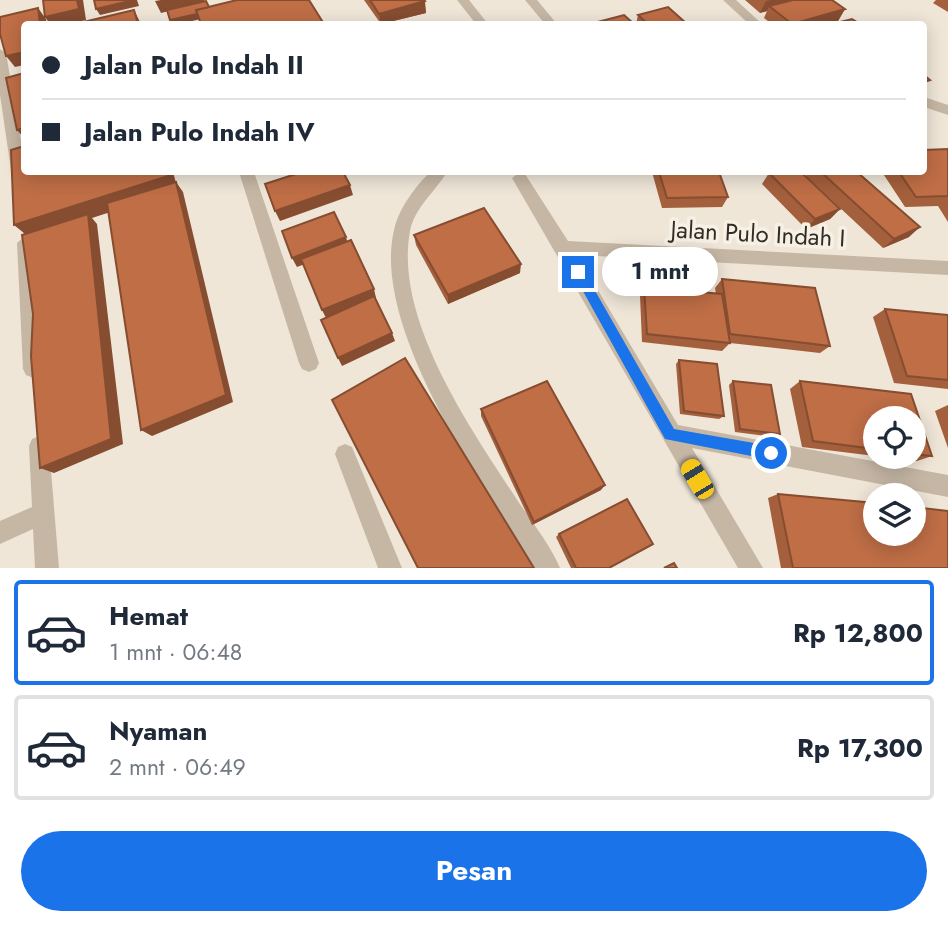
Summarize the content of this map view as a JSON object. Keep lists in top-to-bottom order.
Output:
{
  "streets": {
    "street": ["Jalan Pulo Indah I"]
  },
  "page": {
    "banner": ["Jalan Pulo Indah II", "Jalan Pulo Indah IV"],
    "bubble": "1 mnt",
    "list": [
      {
        "name": "Hemat",
        "note": "1 mnt · 06:48",
        "value": "Rp 12,800"
      },
      {
        "name": "Nyaman",
        "note": "2 mnt · 06:49",
        "value": "Rp 17,300"
      }
    ],
    "buttons": "Pesan"
  }
}
